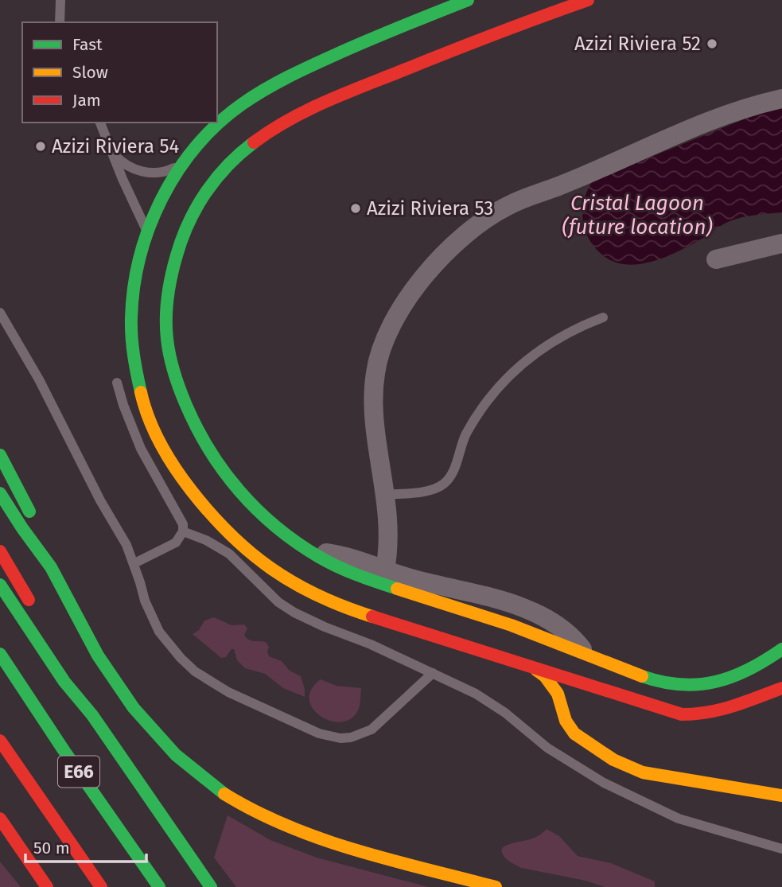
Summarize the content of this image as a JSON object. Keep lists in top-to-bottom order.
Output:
{
  "streets": {
    "main road": ["E66"]
  },
  "water": ["Cristal Lagoon (future location)"],
  "places": ["Azizi Riviera 52", "Azizi Riviera 54", "Azizi Riviera 53"],
  "legend": ["Fast", "Slow", "Jam"],
  "scale_bar": "50 m"
}
